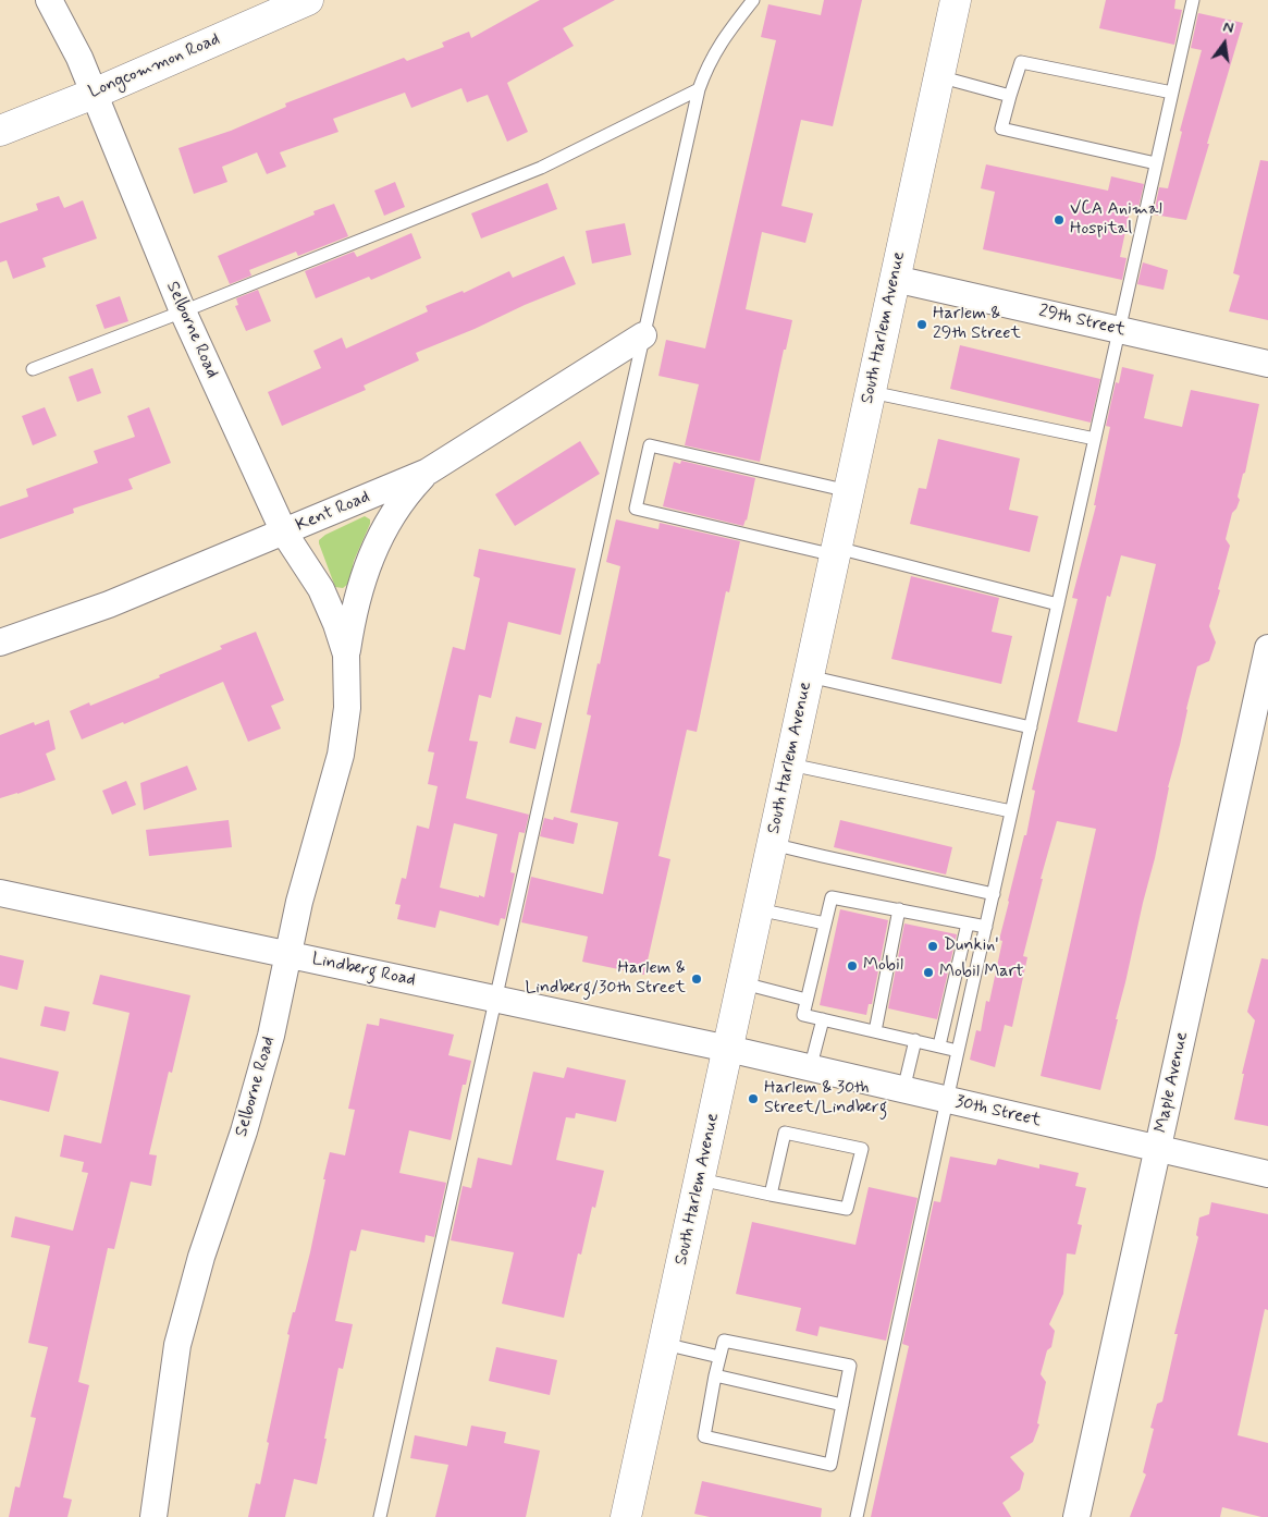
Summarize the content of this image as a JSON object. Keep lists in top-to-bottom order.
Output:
{
  "streets": {
    "main road": ["Longcommon Road", "South Harlem Avenue"],
    "street": [
      "29th Street",
      "Selborne Road",
      "Kent Road",
      "Lindberg Road",
      "Maple Avenue",
      "30th Street"
    ]
  },
  "crossings": [
    ["Longcommon Road", "Selborne Road"],
    ["29th Street", "South Harlem Avenue"],
    ["South Harlem Avenue", "Lindberg Road"],
    ["South Harlem Avenue", "30th Street"],
    ["Selborne Road", "Kent Road"],
    ["Selborne Road", "Lindberg Road"],
    ["Lindberg Road", "30th Street"],
    ["Maple Avenue", "30th Street"]
  ],
  "places": [
    "VCA Animal Hospital",
    "Harlem & 29th Street",
    "Dunkin'",
    "Mobil",
    "Mobil Mart",
    "Harlem & Lindberg/30th Street",
    "Harlem & 30th Street/Lindberg"
  ],
  "north": "top"
}
